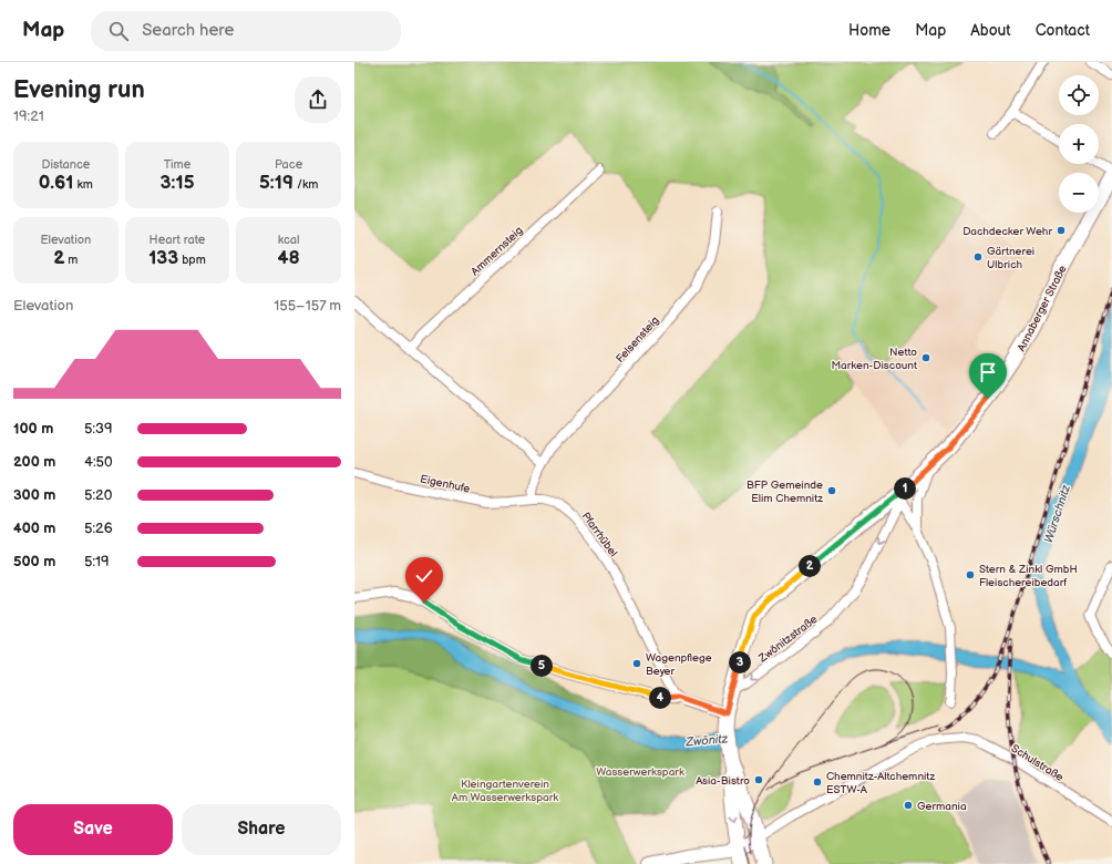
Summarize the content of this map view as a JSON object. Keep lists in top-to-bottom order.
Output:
{
  "streets": {
    "main road": ["Annaberger Straße"],
    "street": [
      "Ammernsteig",
      "Felsensteig",
      "Eigenhufe",
      "Pfarrhübel",
      "Zwönitzstraße",
      "Schulstraße"
    ]
  },
  "crossings": [
    ["Annaberger Straße", "Zwönitzstraße"],
    ["Annaberger Straße", "Schulstraße"],
    ["Eigenhufe", "Pfarrhübel"]
  ],
  "one_way": ["Zwönitzstraße"],
  "water": ["Würschnitz", "Zwönitz"],
  "parks": ["Wasserwerkspark", "Kleingartenverein Am Wasserwerkspark"],
  "places": [
    "Dachdecker Wehr",
    "Gärtnerei Ulbrich",
    "Netto Marken-Discount",
    "BFP Gemeinde Elim Chemnitz",
    "Stern & Zinkl GmbH Fleischereibedarf",
    "Wagenpflege Beyer",
    "Asia-Bistro",
    "Chemnitz-Altchemnitz ESTW-A",
    "Germania"
  ],
  "page": {
    "header": "Map",
    "search": "Search here",
    "nav": [
      "Home",
      "Map",
      "About",
      "Contact"
    ],
    "heading": ["Evening run", "19:21"],
    "map_buttons": ["+", "−"],
    "stats": [
      ["Distance", "0.61 km"],
      ["Time", "3:15"],
      ["Pace", "5:19 /km"],
      ["Elevation", "2 m"],
      ["Heart rate", "133 bpm"],
      ["kcal", "48"]
    ],
    "chart": ["Elevation", "155–157 m"],
    "list": [
      {
        "name": "100 m",
        "note": "5:39"
      },
      {
        "name": "200 m",
        "note": "4:50"
      },
      {
        "name": "300 m",
        "note": "5:20"
      },
      {
        "name": "400 m",
        "note": "5:26"
      },
      {
        "name": "500 m",
        "note": "5:19"
      }
    ],
    "pins": [
      "1",
      "2",
      "3",
      "5",
      "4"
    ],
    "buttons": ["Save", "Share"]
  }
}
